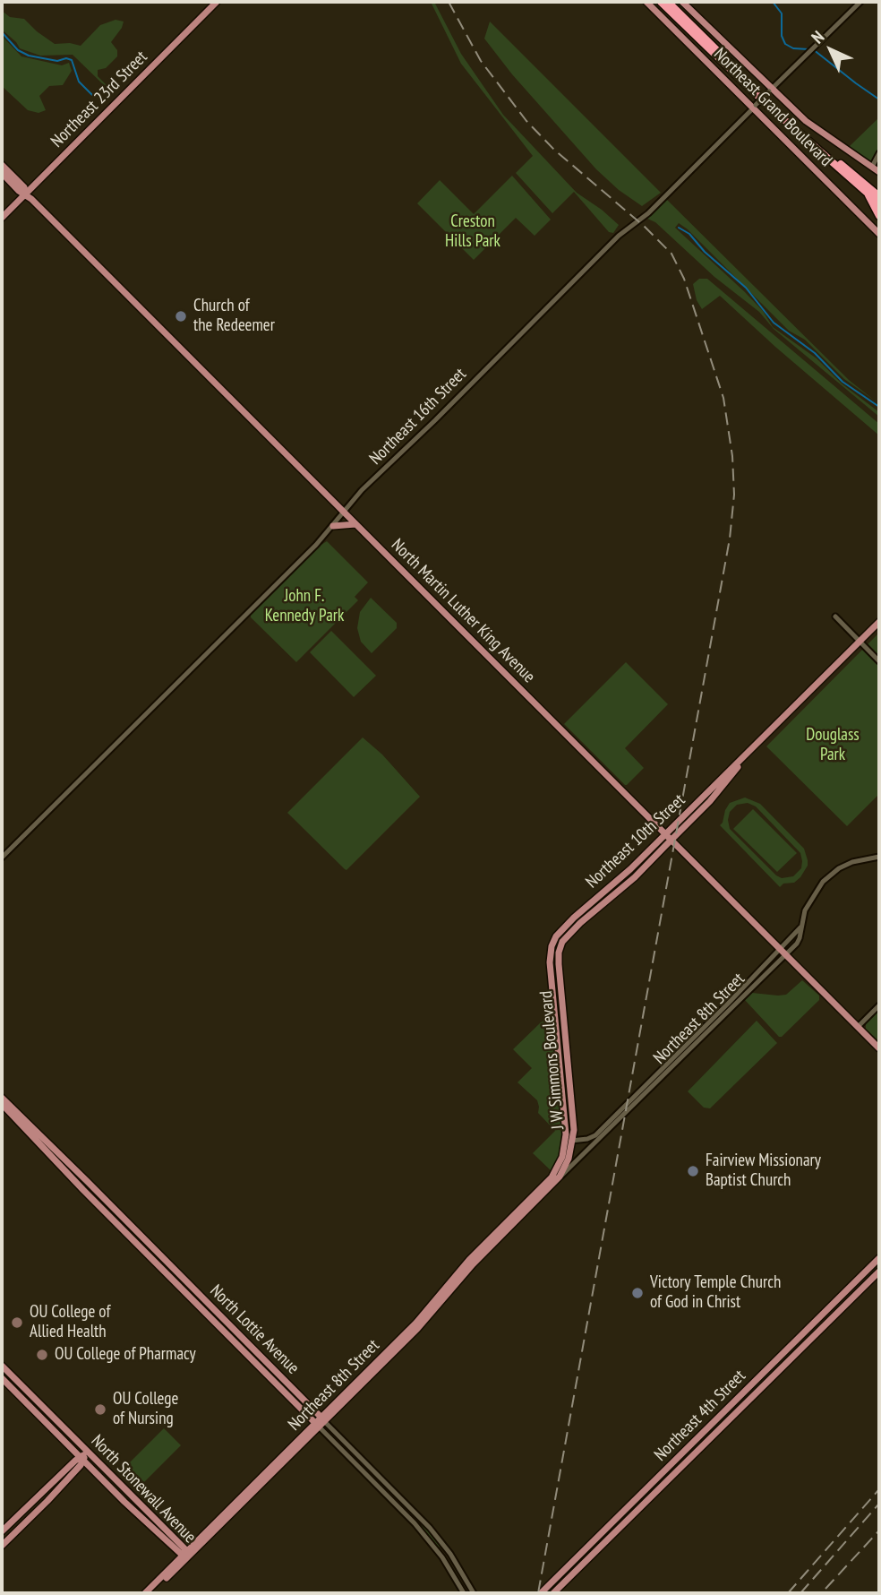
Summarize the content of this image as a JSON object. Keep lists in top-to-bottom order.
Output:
{
  "streets": {
    "main road": [
      "Northeast 23rd Street",
      "Northeast Grand Boulevard",
      "North Martin Luther King Avenue",
      "Northeast 10th Street",
      "Northeast 8th Street",
      "J W Simmons Boulevard",
      "North Lottie Avenue",
      "Northeast 4th Street",
      "North Stonewall Avenue"
    ],
    "street": ["Northeast 16th Street"]
  },
  "crossings": [
    ["Northeast 23rd Street", "North Martin Luther King Avenue"],
    ["Northeast Grand Boulevard", "Northeast 16th Street"],
    ["Northeast 16th Street", "North Martin Luther King Avenue"],
    ["North Martin Luther King Avenue", "Northeast 10th Street"],
    ["North Martin Luther King Avenue", "Northeast 8th Street"],
    ["Northeast 10th Street", "J W Simmons Boulevard"],
    ["Northeast 8th Street", "J W Simmons Boulevard"],
    ["Northeast 8th Street", "North Lottie Avenue"],
    ["Northeast 8th Street", "North Stonewall Avenue"]
  ],
  "parks": ["Creston Hills Park", "John F. Kennedy Park", "Douglass Park"],
  "places": [
    "Church of the Redeemer",
    "Fairview Missionary Baptist Church",
    "Victory Temple Church of God in Christ",
    "OU College of Allied Health",
    "OU College of Pharmacy",
    "OU College of Nursing"
  ],
  "north": "top left"
}
